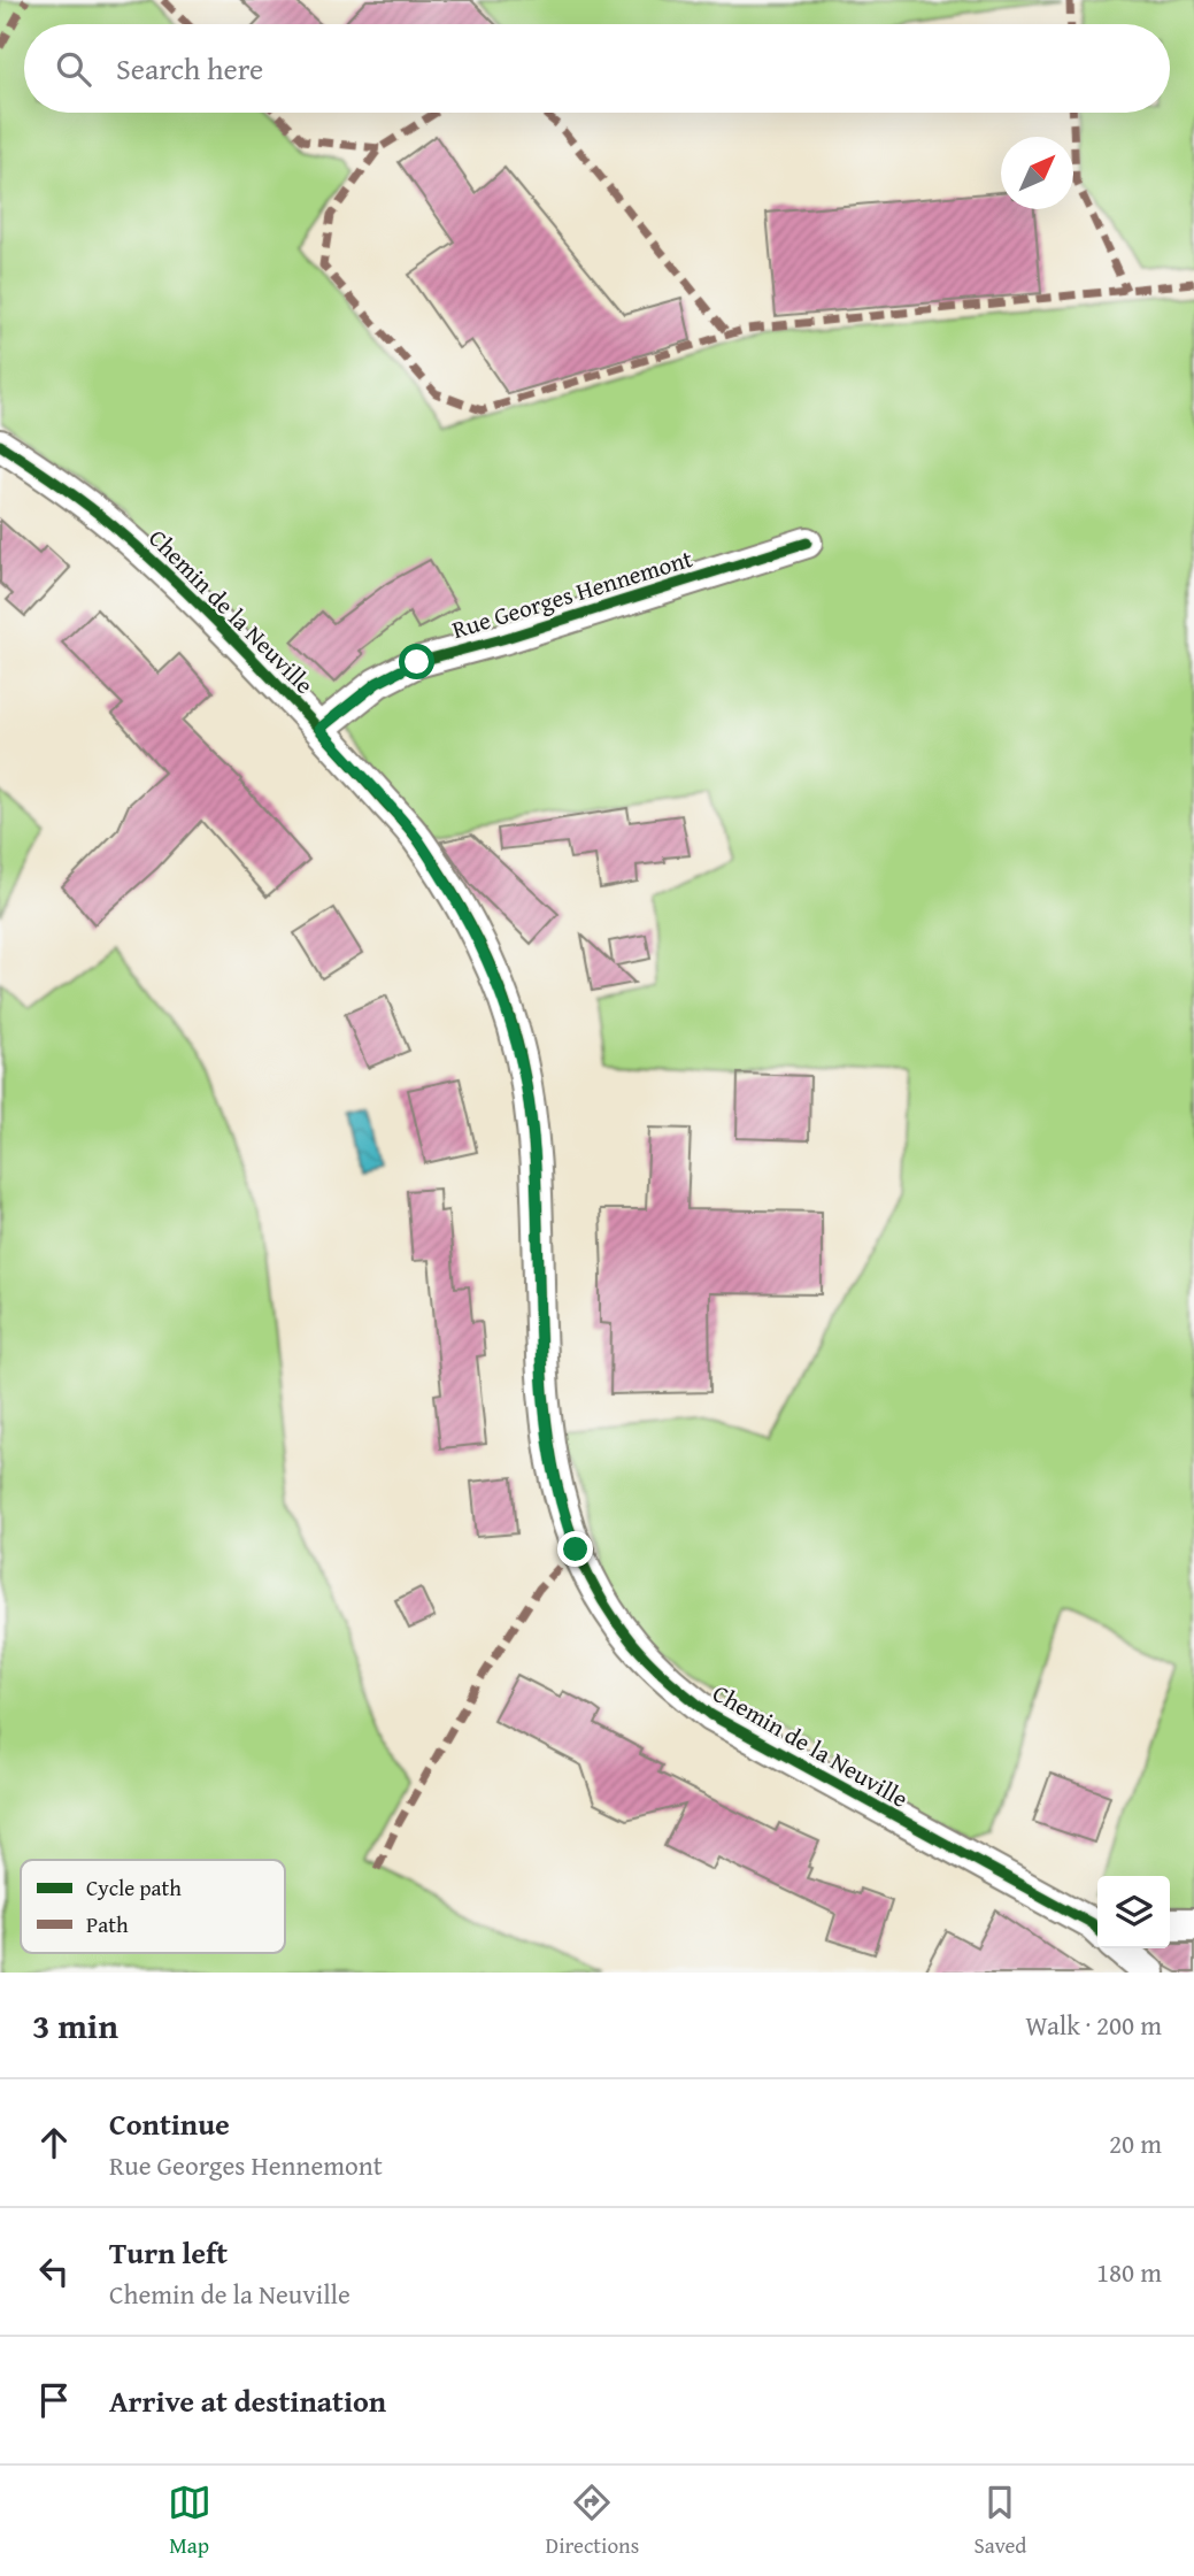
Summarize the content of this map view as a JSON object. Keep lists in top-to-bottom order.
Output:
{
  "streets": {
    "street": ["Rue Georges Hennemont", "Chemin de la Neuville"]
  },
  "crossings": [
    ["Rue Georges Hennemont", "Chemin de la Neuville"]
  ],
  "legend": ["Cycle path", "Path"],
  "north": "top right",
  "page": {
    "search": "Search here",
    "heading": ["3 min", "Walk · 200 m"],
    "list": [
      ["Continue", "Rue Georges Hennemont", "20 m"],
      ["Turn left", "Chemin de la Neuville", "180 m"],
      "Arrive at destination"
    ],
    "nav": ["Map", "Directions", "Saved"]
  }
}
